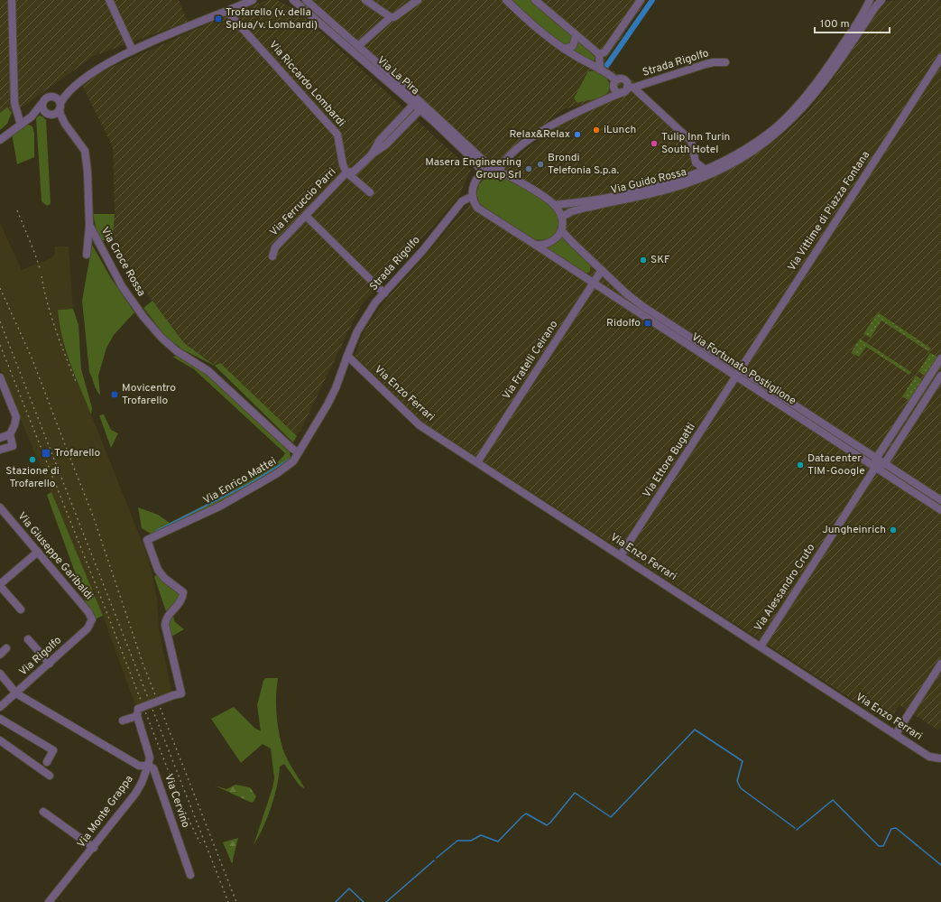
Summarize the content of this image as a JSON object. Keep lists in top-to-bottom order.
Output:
{
  "streets": {
    "street": [
      "Strada Rigolfo",
      "Via La Pira",
      "Via Riccardo Lombardi",
      "Via Guido Rossa",
      "Via Ferruccio Parri",
      "Via Vittime di Piazza Fontana",
      "Via Croce Rossa",
      "Via Fratelli Ceirano",
      "Via Fortunato Postiglione",
      "Via Enzo Ferrari",
      "Via Ettore Bugatti",
      "Via Enrico Mattei",
      "Via Giuseppe Garibaldi",
      "Via Alessandro Cruto",
      "Via Rigolfo",
      "Via Cervino",
      "Via Monte Grappa"
    ]
  },
  "crossings": [
    ["Strada Rigolfo", "Via Fortunato Postiglione"],
    ["Strada Rigolfo", "Via Enzo Ferrari"],
    ["Strada Rigolfo", "Via Enrico Mattei"],
    ["Via La Pira", "Via Guido Rossa"],
    ["Via Riccardo Lombardi", "Via Ferruccio Parri"],
    ["Via Vittime di Piazza Fontana", "Via Fortunato Postiglione"],
    ["Via Vittime di Piazza Fontana", "Via Ettore Bugatti"],
    ["Via Croce Rossa", "Via Enrico Mattei"],
    ["Via Fratelli Ceirano", "Via Fortunato Postiglione"],
    ["Via Fratelli Ceirano", "Via Enzo Ferrari"],
    ["Via Fortunato Postiglione", "Via Ettore Bugatti"],
    ["Via Fortunato Postiglione", "Via Alessandro Cruto"],
    ["Via Enzo Ferrari", "Via Ettore Bugatti"],
    ["Via Enzo Ferrari", "Via Enrico Mattei"],
    ["Via Enzo Ferrari", "Via Alessandro Cruto"],
    ["Via Giuseppe Garibaldi", "Via Rigolfo"],
    ["Via Rigolfo", "Via Monte Grappa"],
    ["Via Cervino", "Via Monte Grappa"]
  ],
  "places": {
    "transit": [
      "Trofarello (v. della Splua/v. Lombardi)",
      "Ridolfo",
      "Movicentro Trofarello",
      "Trofarello"
    ],
    "other": [
      "iLunch",
      "Relax&Relax",
      "Tulip Inn Turin South Hotel",
      "Brondi Telefonia S.p.a.",
      "Masera Engineering Group Srl",
      "SKF",
      "Stazione di Trofarello",
      "Datacenter TIM-Google",
      "Jungheinrich"
    ]
  },
  "scale_bar": "100 m"
}
